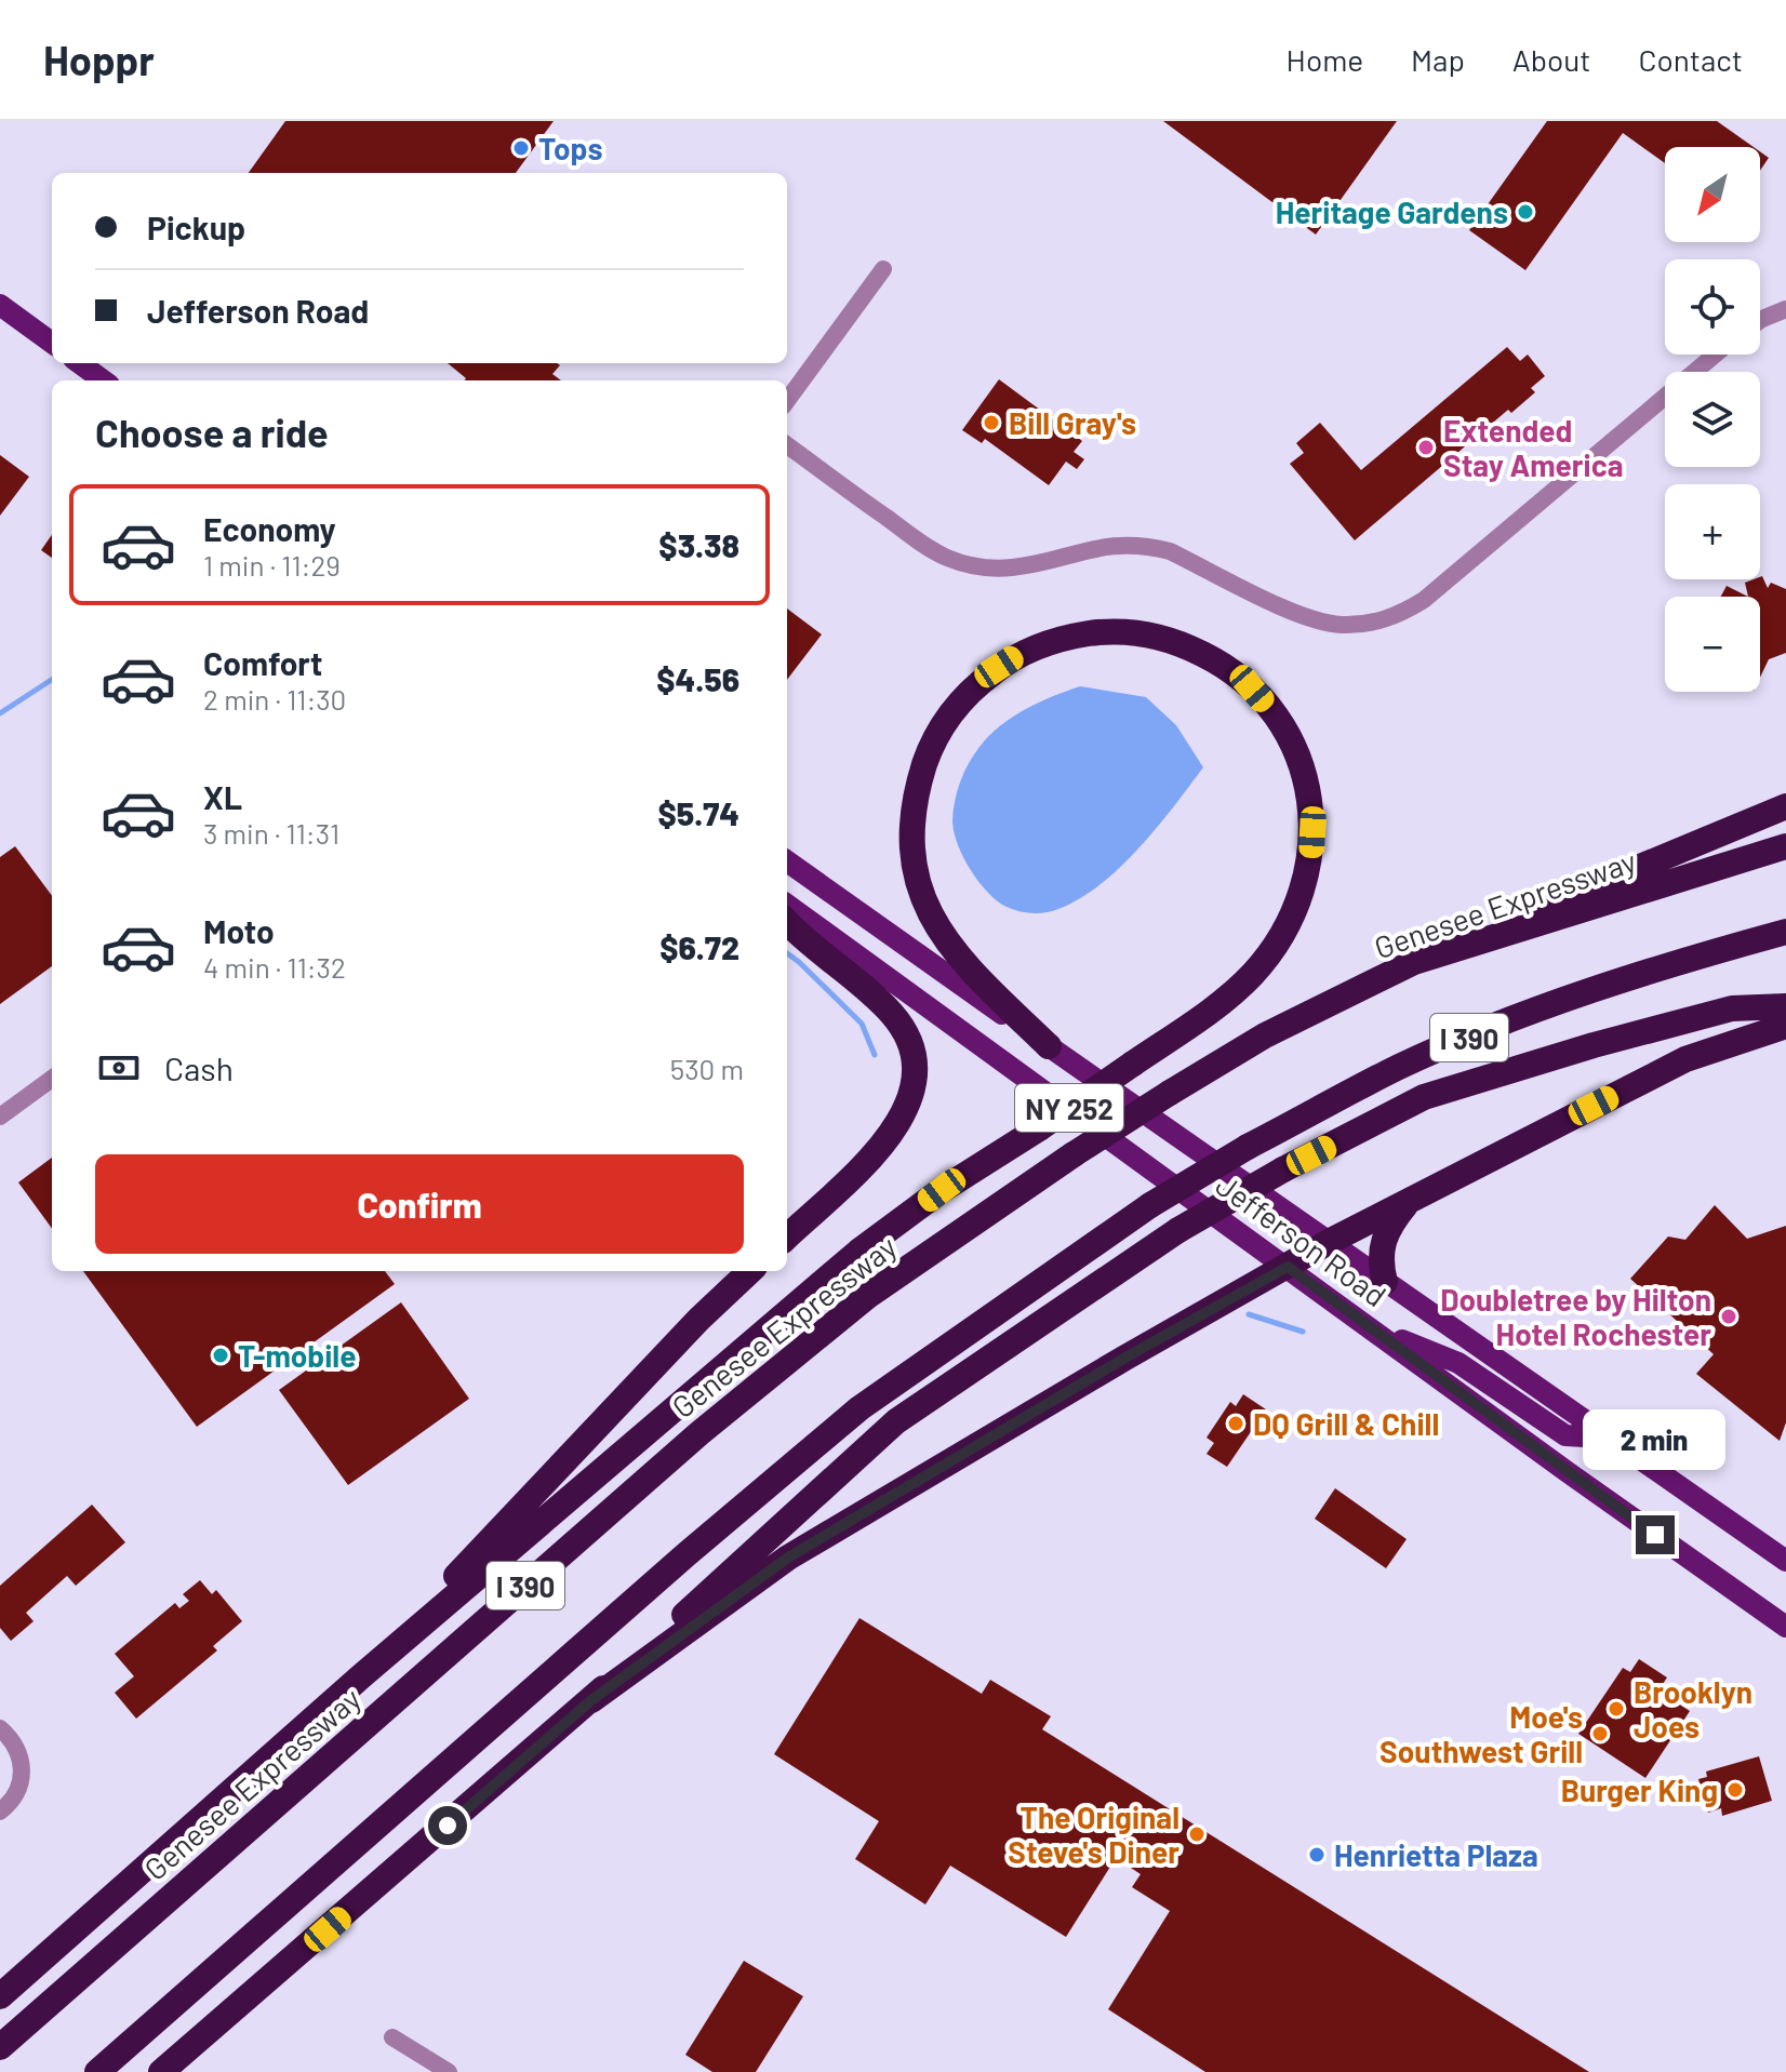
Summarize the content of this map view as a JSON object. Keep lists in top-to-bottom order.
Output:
{
  "streets": {
    "highway": ["Genesee Expressway", "I 390"],
    "main road": ["NY 252", "Jefferson Road"]
  },
  "places": [
    "Tops",
    "Heritage Gardens",
    "Bill Gray's",
    "Extended Stay America",
    "Doubletree by Hilton Hotel Rochester",
    "T-mobile",
    "DQ Grill & Chill",
    "Brooklyn Joes",
    "Moe's Southwest Grill",
    "Burger King",
    "The Original Steve's Diner",
    "Henrietta Plaza"
  ],
  "north": "bottom left",
  "page": {
    "header": "Hoppr",
    "nav": [
      "Home",
      "Map",
      "About",
      "Contact"
    ],
    "map_buttons": ["+", "−"],
    "banner": ["Pickup", "Jefferson Road"],
    "heading": "Choose a ride",
    "list": [
      {
        "name": "Economy",
        "note": "1 min · 11:29",
        "value": "$3.38"
      },
      {
        "name": "Comfort",
        "note": "2 min · 11:30",
        "value": "$4.56"
      },
      {
        "name": "XL",
        "note": "3 min · 11:31",
        "value": "$5.74"
      },
      {
        "name": "Moto",
        "note": "4 min · 11:32",
        "value": "$6.72"
      }
    ],
    "pay": ["Cash", "530 m"],
    "buttons": "Confirm",
    "bubble": "2 min"
  }
}
